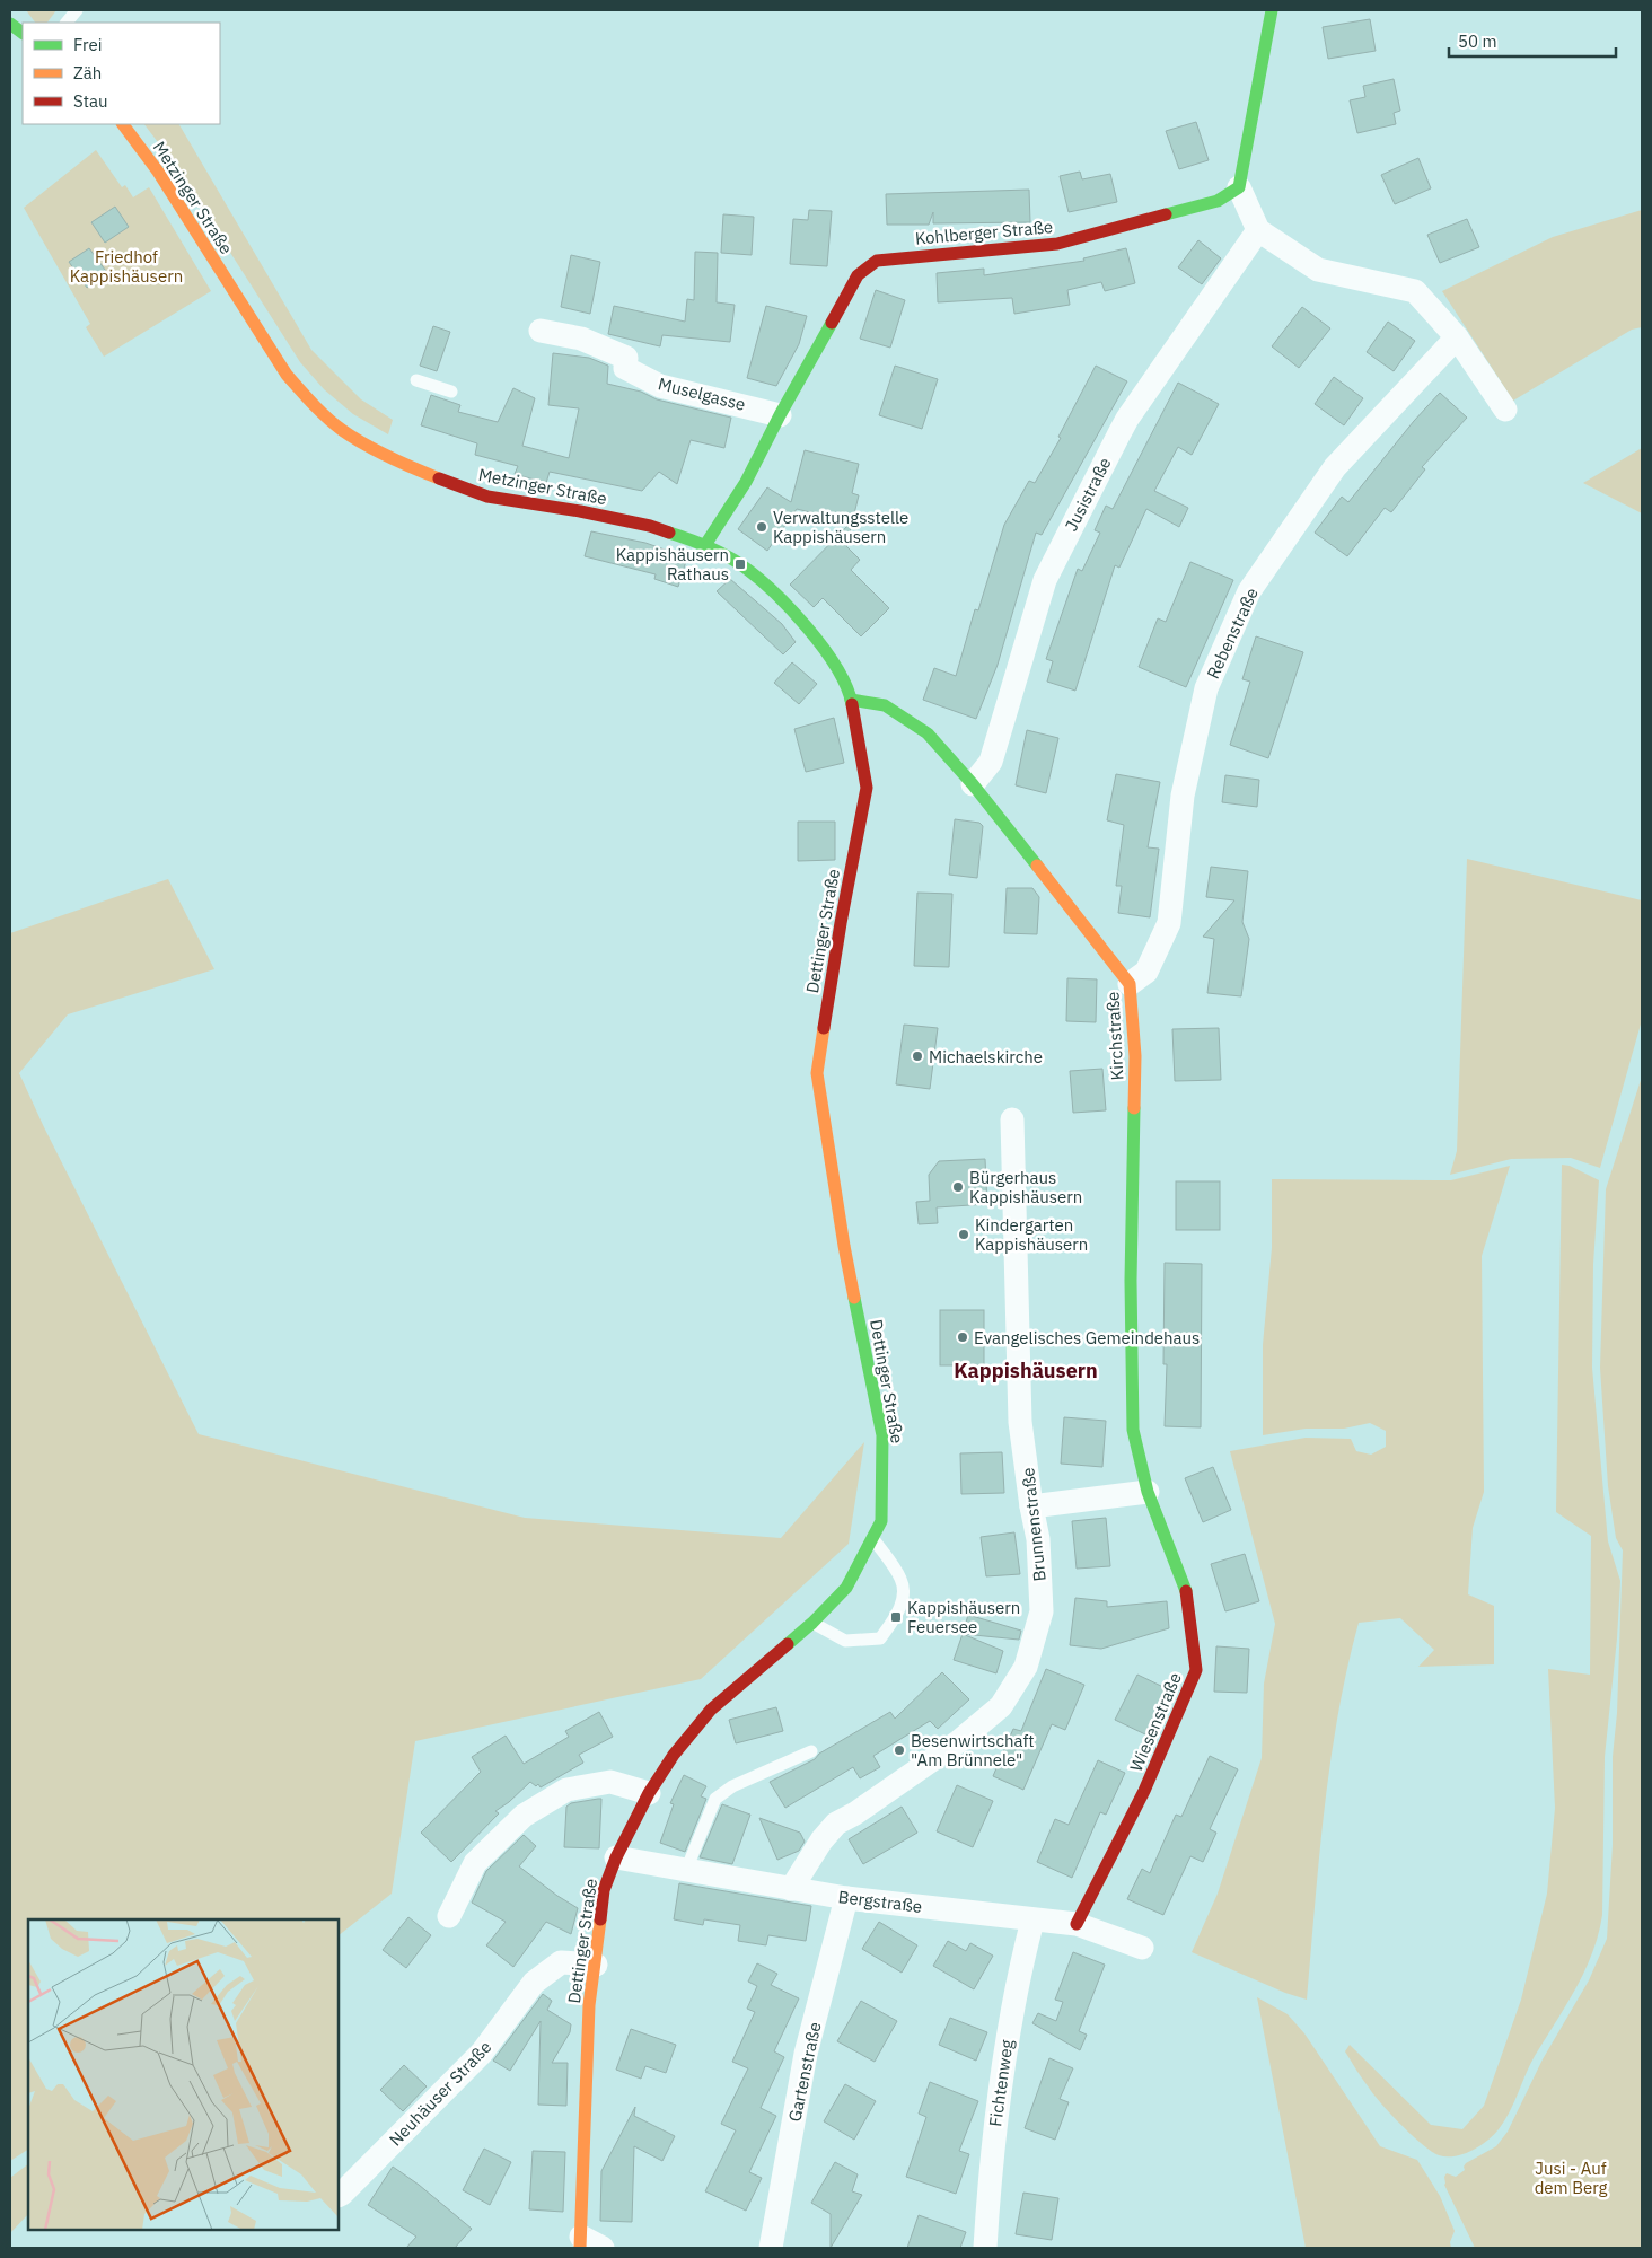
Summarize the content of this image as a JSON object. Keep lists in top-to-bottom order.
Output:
{
  "streets": {
    "street": [
      "Metzinger Straße",
      "Kohlberger Straße",
      "Muselgasse",
      "Jusistraße",
      "Rebenstraße",
      "Dettinger Straße",
      "Kirchstraße",
      "Brunnenstraße",
      "Wiesenstraße",
      "Bergstraße",
      "Gartenstraße",
      "Fichtenweg",
      "Neuhäuser Straße"
    ]
  },
  "crossings": [
    ["Metzinger Straße", "Kohlberger Straße"],
    ["Metzinger Straße", "Dettinger Straße"],
    ["Metzinger Straße", "Kirchstraße"],
    ["Kohlberger Straße", "Muselgasse"],
    ["Jusistraße", "Kirchstraße"],
    ["Rebenstraße", "Kirchstraße"],
    ["Dettinger Straße", "Kirchstraße"],
    ["Dettinger Straße", "Bergstraße"],
    ["Dettinger Straße", "Neuhäuser Straße"],
    ["Kirchstraße", "Wiesenstraße"],
    ["Brunnenstraße", "Bergstraße"],
    ["Wiesenstraße", "Bergstraße"],
    ["Bergstraße", "Gartenstraße"],
    ["Bergstraße", "Fichtenweg"]
  ],
  "districts": ["Kappishäusern"],
  "parks": ["Friedhof Kappishäusern", "Jusi - Auf dem Berg"],
  "places": {
    "other": [
      "Verwaltungsstelle Kappishäusern",
      "Michaelskirche",
      "Bürgerhaus Kappishäusern",
      "Kindergarten Kappishäusern",
      "Evangelisches Gemeindehaus",
      "Besenwirtschaft \"Am Brünnele\""
    ],
    "transit": ["Kappishäusern Rathaus", "Kappishäusern Feuersee"]
  },
  "legend": ["Frei", "Zäh", "Stau"],
  "scale_bar": "50 m"
}
